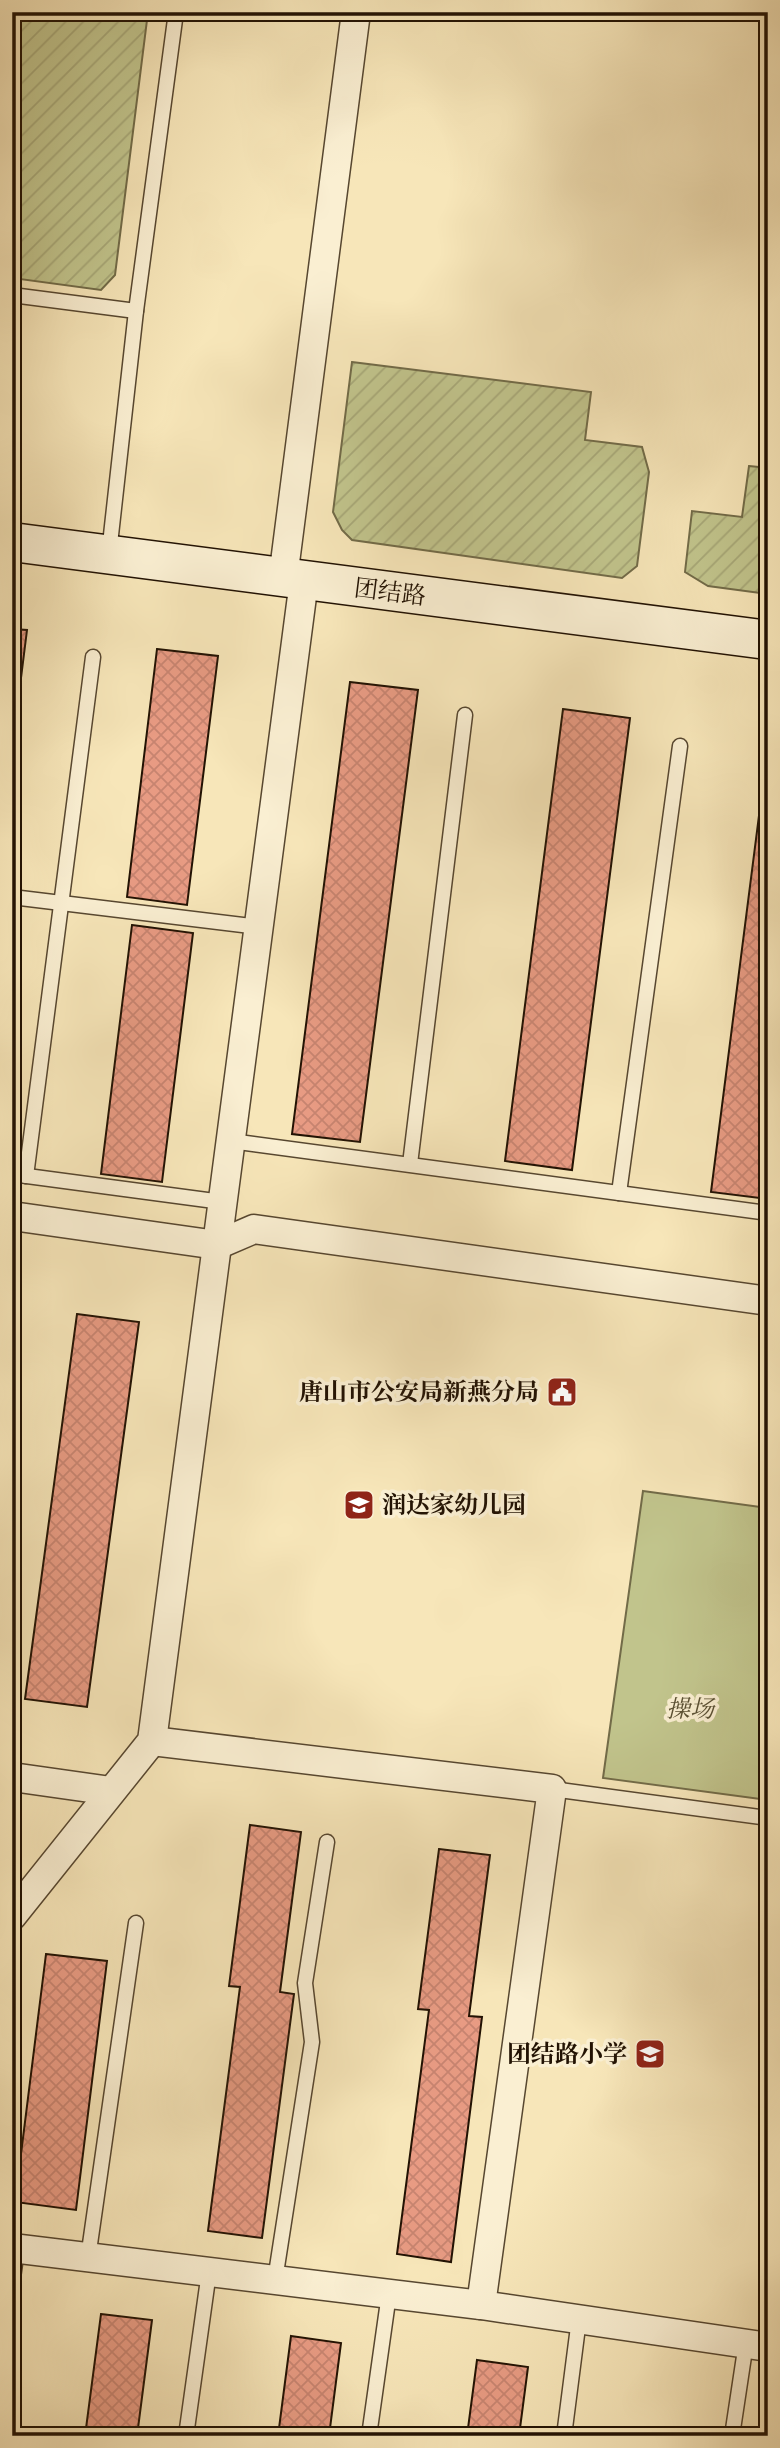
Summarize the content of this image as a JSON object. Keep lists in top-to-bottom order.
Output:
{
  "streets": {
    "street": ["团结路"]
  },
  "parks": ["操场"],
  "places": {
    "public building": ["唐山市公安局新燕分局"],
    "school or university": ["润达家幼儿园", "团结路小学"]
  }
}
